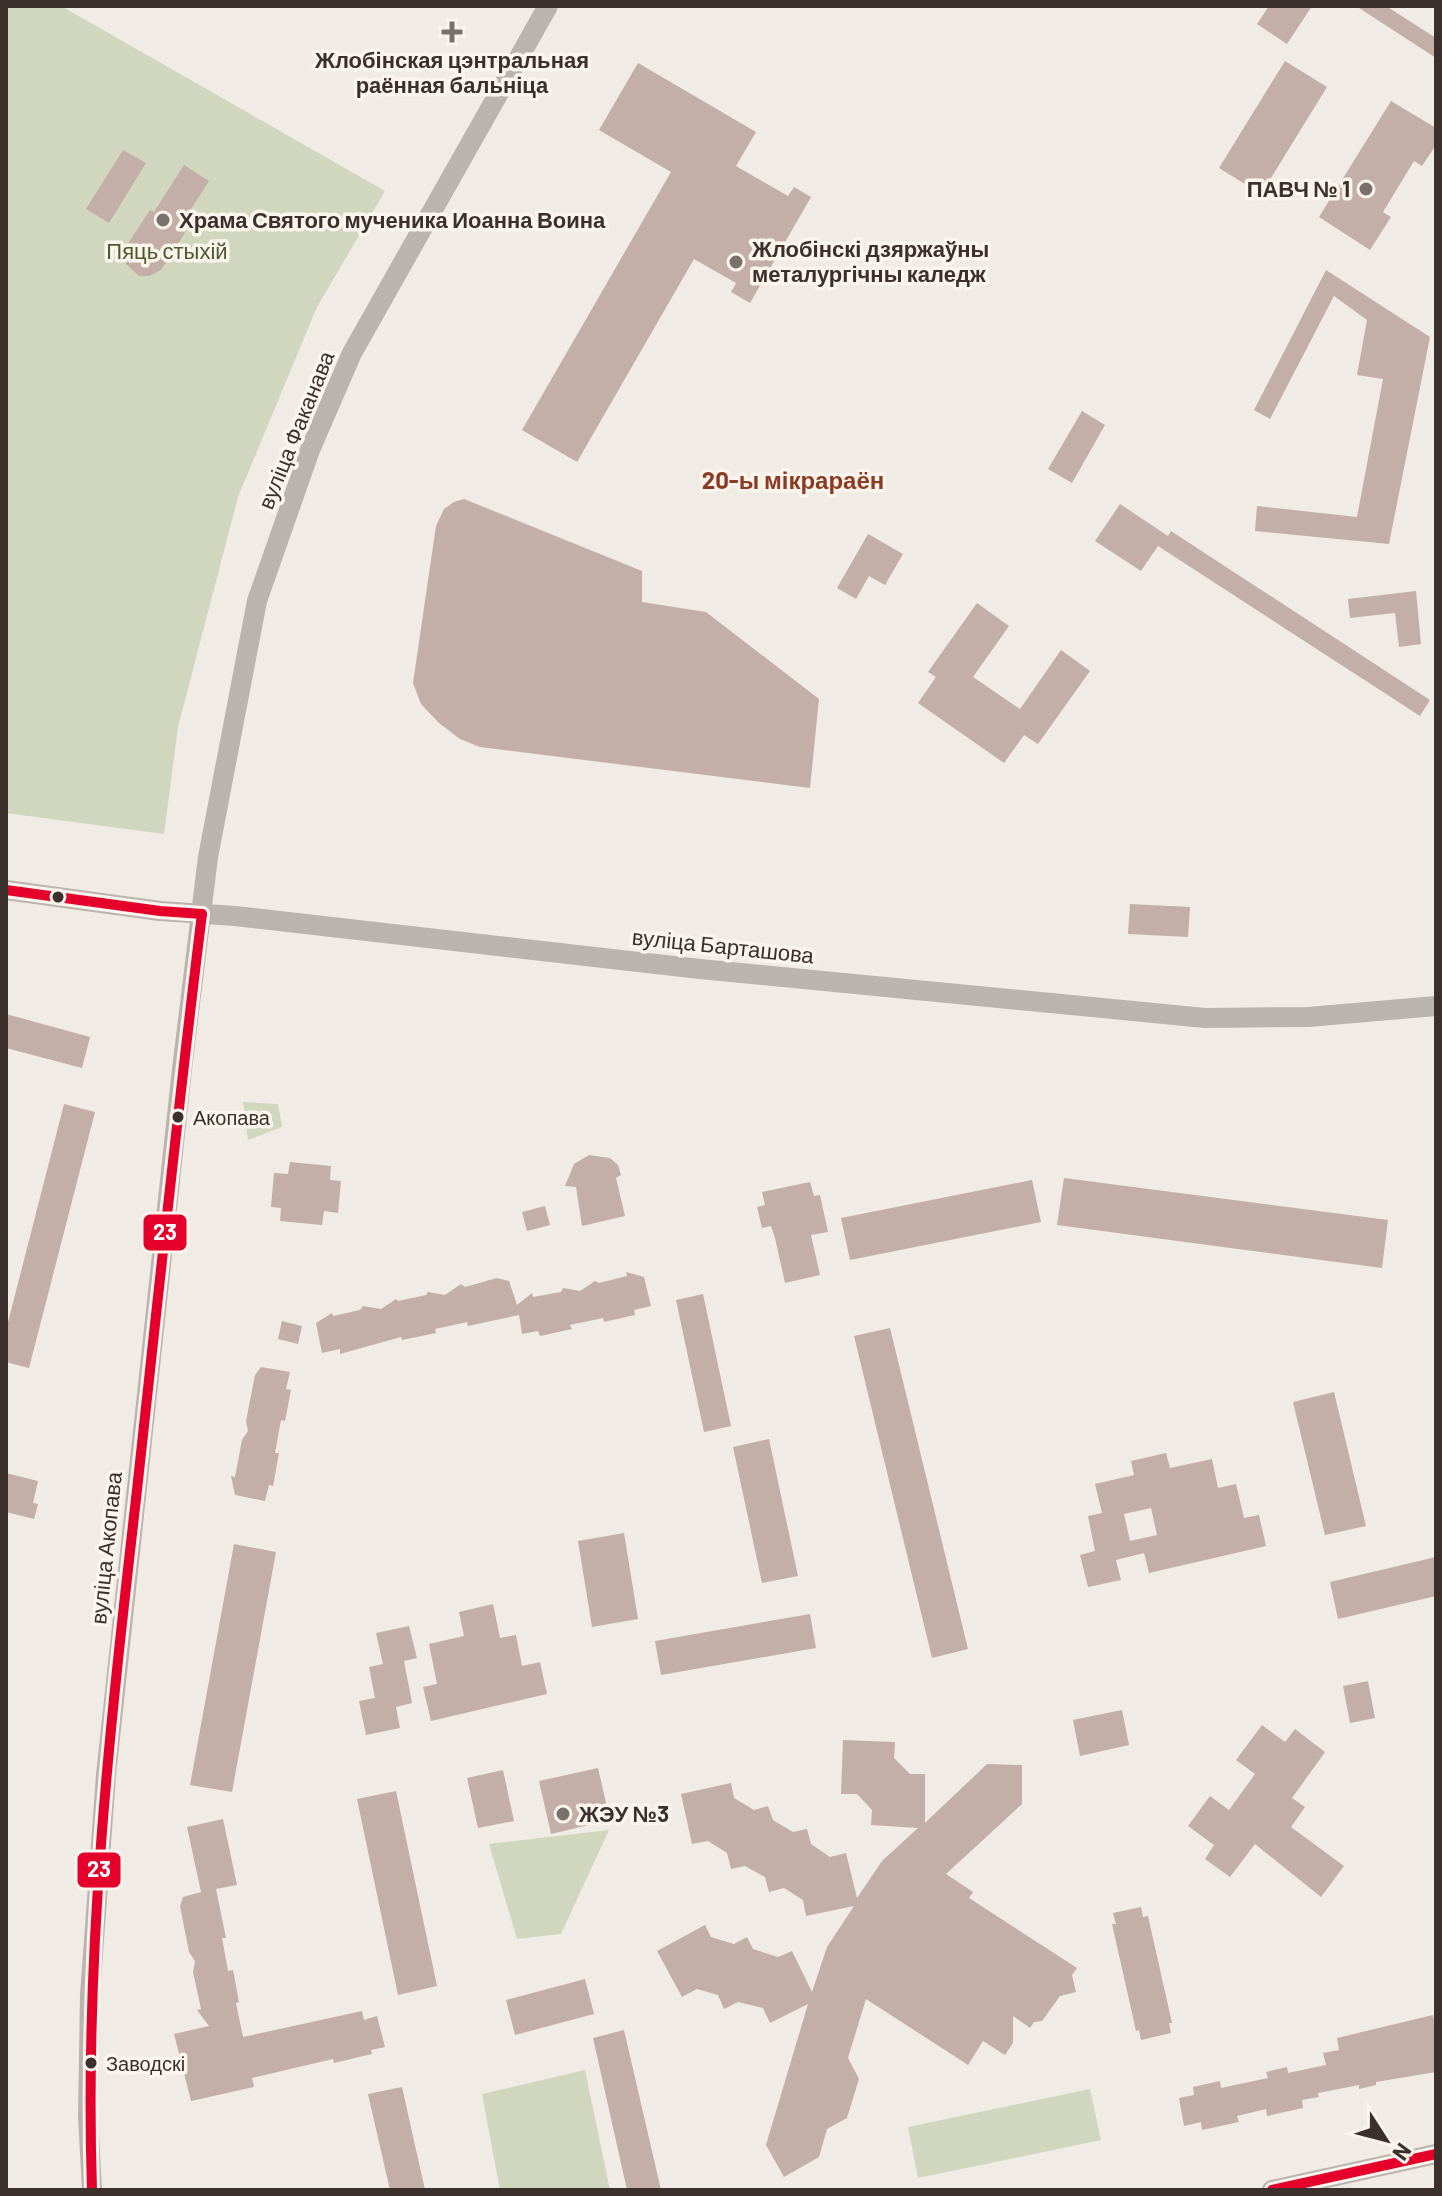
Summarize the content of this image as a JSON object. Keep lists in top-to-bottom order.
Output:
{
  "streets": {
    "main road": ["вуліца Факанава", "вуліца Барташова", "вуліца Акопава"]
  },
  "crossings": [
    ["вуліца Факанава", "вуліца Барташова"],
    ["вуліца Факанава", "вуліца Акопава"],
    ["вуліца Барташова", "вуліца Акопава"]
  ],
  "districts": ["20-ы мікрараён"],
  "parks": ["Пяць стыхій"],
  "places": {
    "health": ["Жлобінская цэнтральная раённая бальніца"],
    "other": [
      "ПАВЧ № 1",
      "Храма Святого мученика Иоанна Воина",
      "Жлобінскі дзяржаўны металургічны каледж",
      "Акопава",
      "ЖЭУ №3",
      "Заводскі"
    ]
  },
  "lines": ["transit line 23"],
  "north": "bottom right"
}
